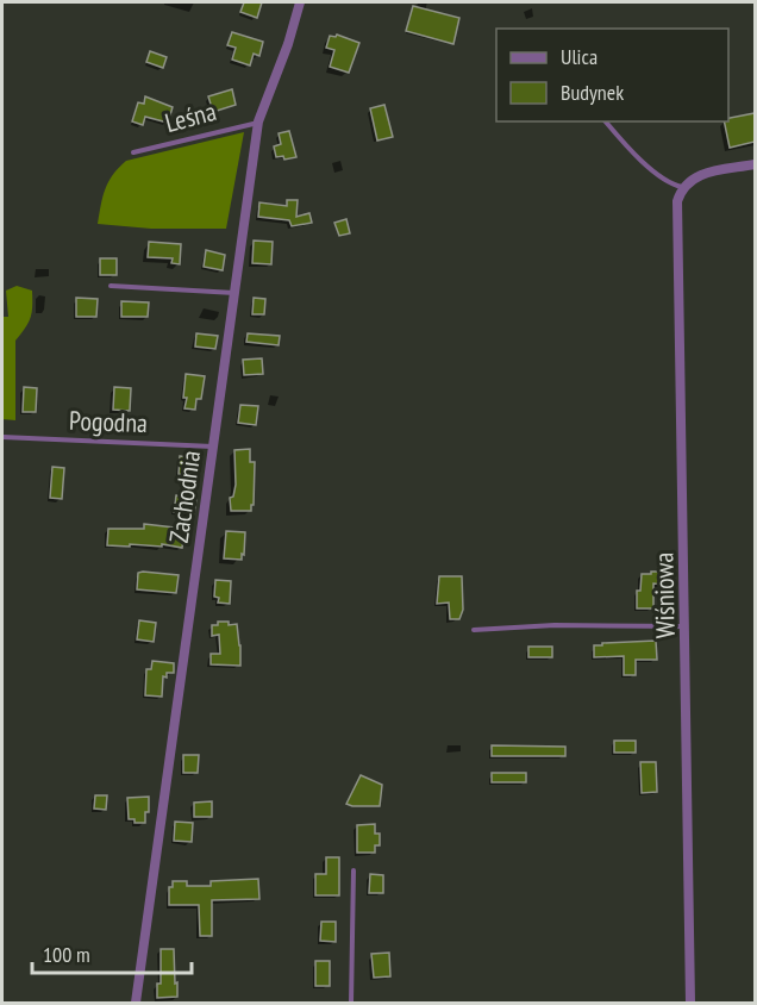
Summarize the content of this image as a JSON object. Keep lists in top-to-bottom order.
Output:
{
  "streets": {
    "street": ["Zachodnia", "Wiśniowa"],
    "lane": ["Leśna", "Pogodna"]
  },
  "crossings": [
    ["Leśna", "Zachodnia"],
    ["Pogodna", "Zachodnia"]
  ],
  "legend": ["Ulica", "Budynek"],
  "scale_bar": "100 m"
}
